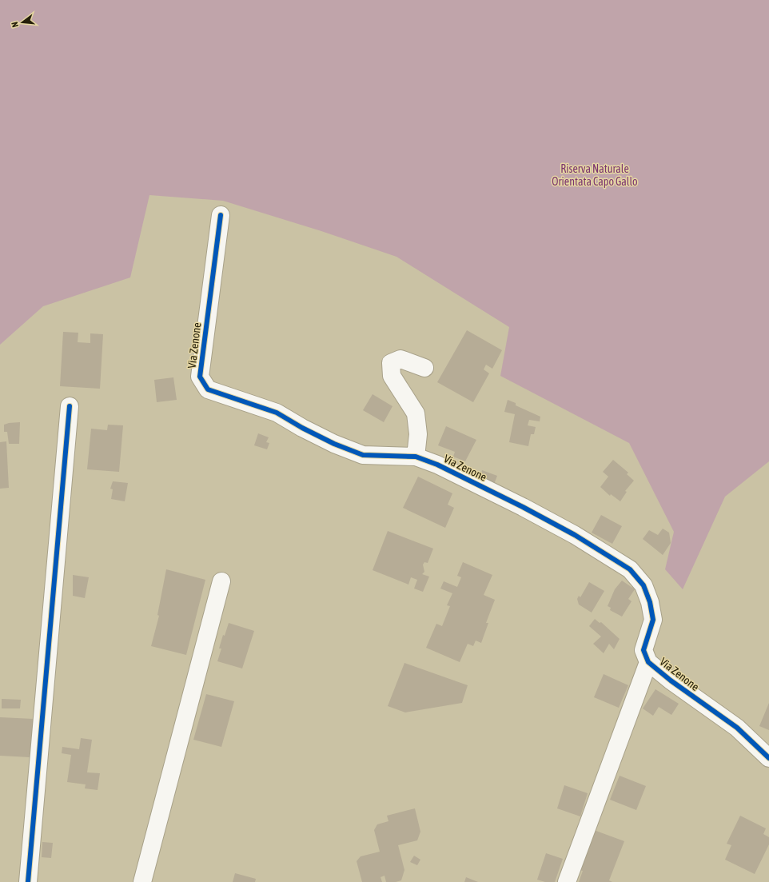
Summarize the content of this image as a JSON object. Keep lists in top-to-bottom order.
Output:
{
  "streets": {
    "street": ["Via Zenone"]
  },
  "parks": ["Riserva Naturale Orientata Capo Gallo"],
  "north": "left"
}
